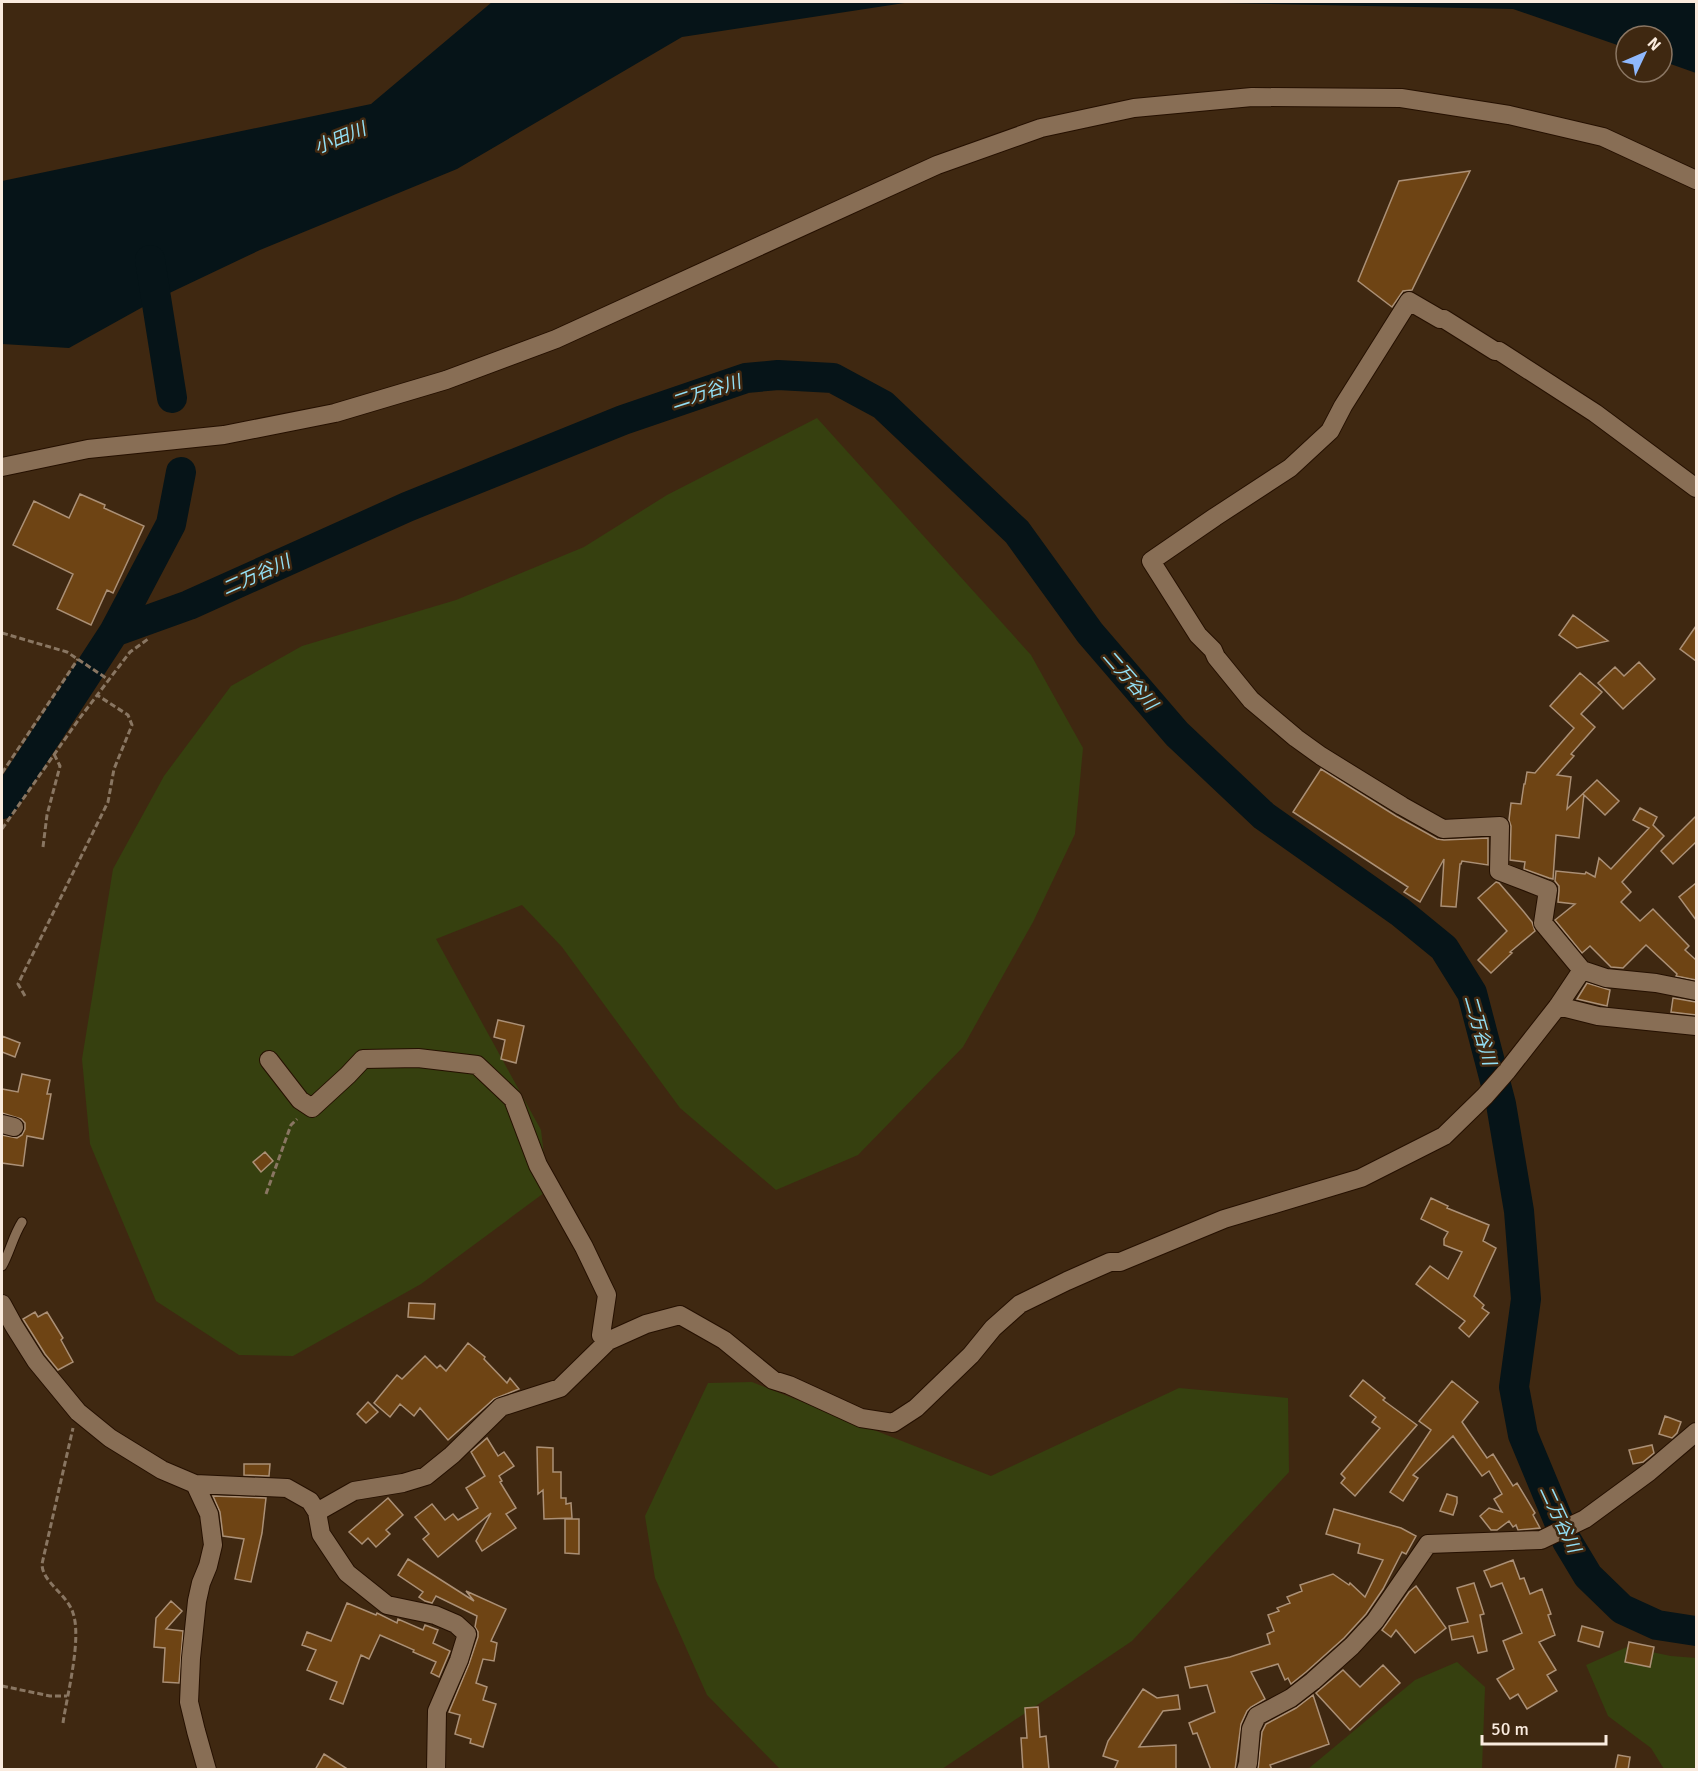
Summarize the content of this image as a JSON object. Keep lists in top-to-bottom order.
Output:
{
  "water": ["小田川", "二万谷川"],
  "scale_bar": "50 m",
  "north": "top right"
}
